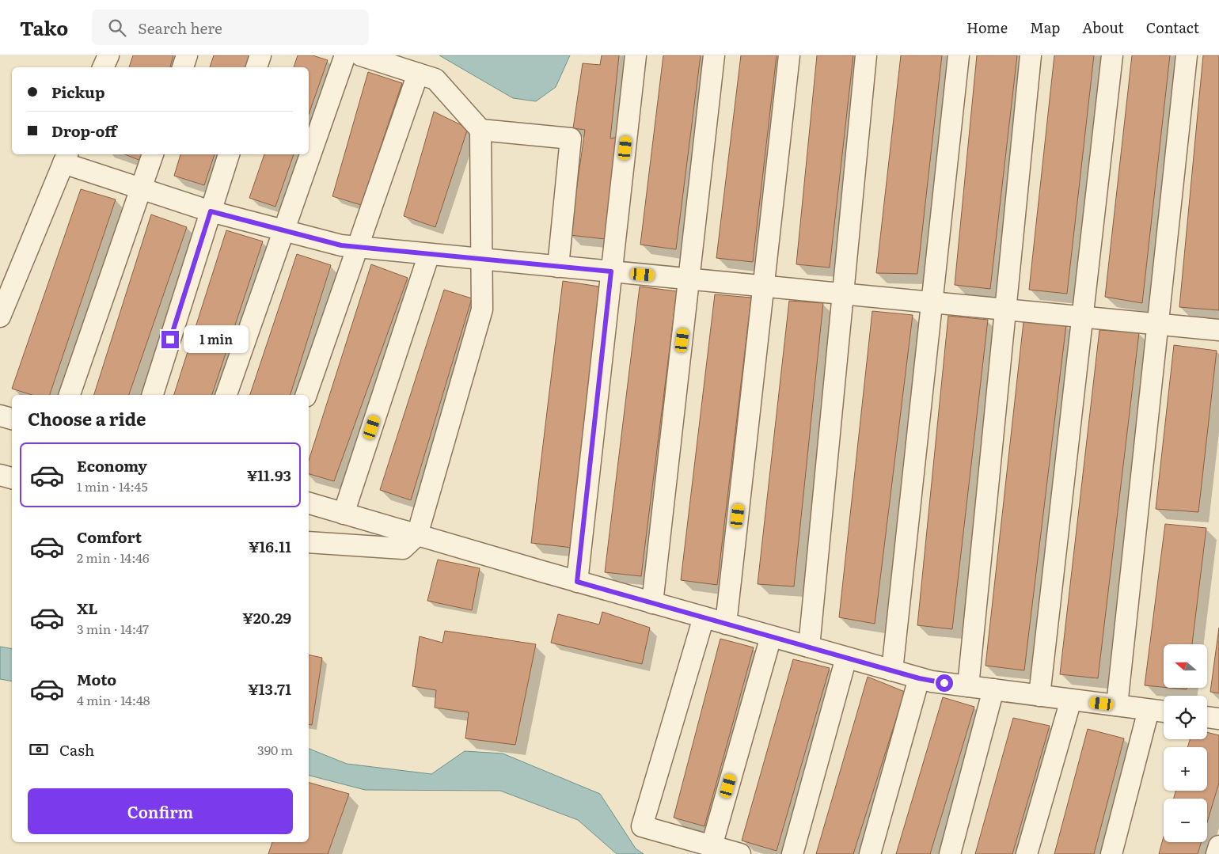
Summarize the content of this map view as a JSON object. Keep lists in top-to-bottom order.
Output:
{
  "north": "left",
  "page": {
    "header": "Tako",
    "search": "Search here",
    "nav": [
      "Home",
      "Map",
      "About",
      "Contact"
    ],
    "banner": ["Pickup", "Drop-off"],
    "bubble": "1 min",
    "heading": "Choose a ride",
    "list": [
      {
        "name": "Economy",
        "note": "1 min · 14:45",
        "value": "¥11.93"
      },
      {
        "name": "Comfort",
        "note": "2 min · 14:46",
        "value": "¥16.11"
      },
      {
        "name": "XL",
        "note": "3 min · 14:47",
        "value": "¥20.29"
      },
      {
        "name": "Moto",
        "note": "4 min · 14:48",
        "value": "¥13.71"
      }
    ],
    "map_buttons": ["+", "−"],
    "pay": ["Cash", "390 m"],
    "buttons": "Confirm"
  }
}
